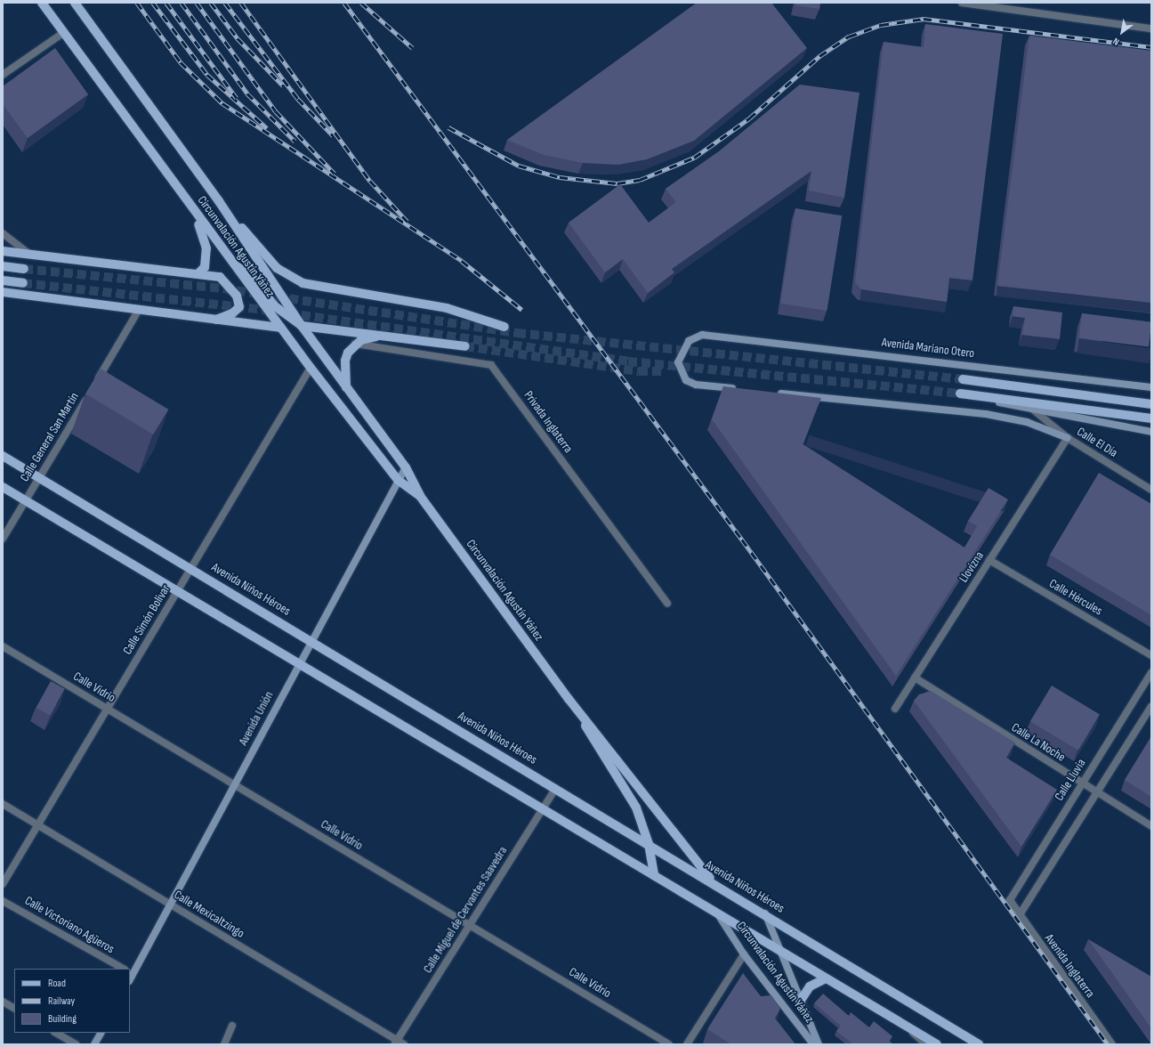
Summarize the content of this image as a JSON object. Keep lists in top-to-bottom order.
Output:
{
  "streets": {
    "main road": [
      "Circunvalación Agustín Yáñez",
      "Avenida Mariano Otero",
      "Avenida Niños Héroes",
      "Avenida Unión"
    ],
    "street": [
      "Privada Inglaterra",
      "Calle General San Martín",
      "Calle El Día",
      "Llovizna",
      "Calle Hércules",
      "Calle Simón Bolívar",
      "Calle Vidrio",
      "Calle La Noche",
      "Calle Lluvia",
      "Calle Miguel de Cervantes Saavedra",
      "Calle Mexicaltzingo",
      "Calle Victoriano Agüeros",
      "Avenida Inglaterra"
    ]
  },
  "crossings": [
    ["Circunvalación Agustín Yáñez", "Avenida Niños Héroes"],
    ["Circunvalación Agustín Yáñez", "Calle Simón Bolívar"],
    ["Circunvalación Agustín Yáñez", "Avenida Unión"],
    ["Calle General San Martín", "Avenida Niños Héroes"],
    ["Calle El Día", "Llovizna"],
    ["Llovizna", "Calle Hércules"],
    ["Llovizna", "Calle La Noche"],
    ["Avenida Niños Héroes", "Calle Simón Bolívar"],
    ["Avenida Niños Héroes", "Avenida Unión"],
    ["Avenida Niños Héroes", "Calle Miguel de Cervantes Saavedra"],
    ["Calle Simón Bolívar", "Calle Vidrio"],
    ["Calle Simón Bolívar", "Calle Mexicaltzingo"],
    ["Calle Vidrio", "Avenida Unión"],
    ["Calle Vidrio", "Calle Miguel de Cervantes Saavedra"],
    ["Avenida Unión", "Calle Mexicaltzingo"],
    ["Calle La Noche", "Calle Lluvia"],
    ["Calle Lluvia", "Avenida Inglaterra"],
    ["Calle Miguel de Cervantes Saavedra", "Calle Mexicaltzingo"]
  ],
  "legend": ["Road", "Railway", "Building"],
  "north": "bottom left"
}
